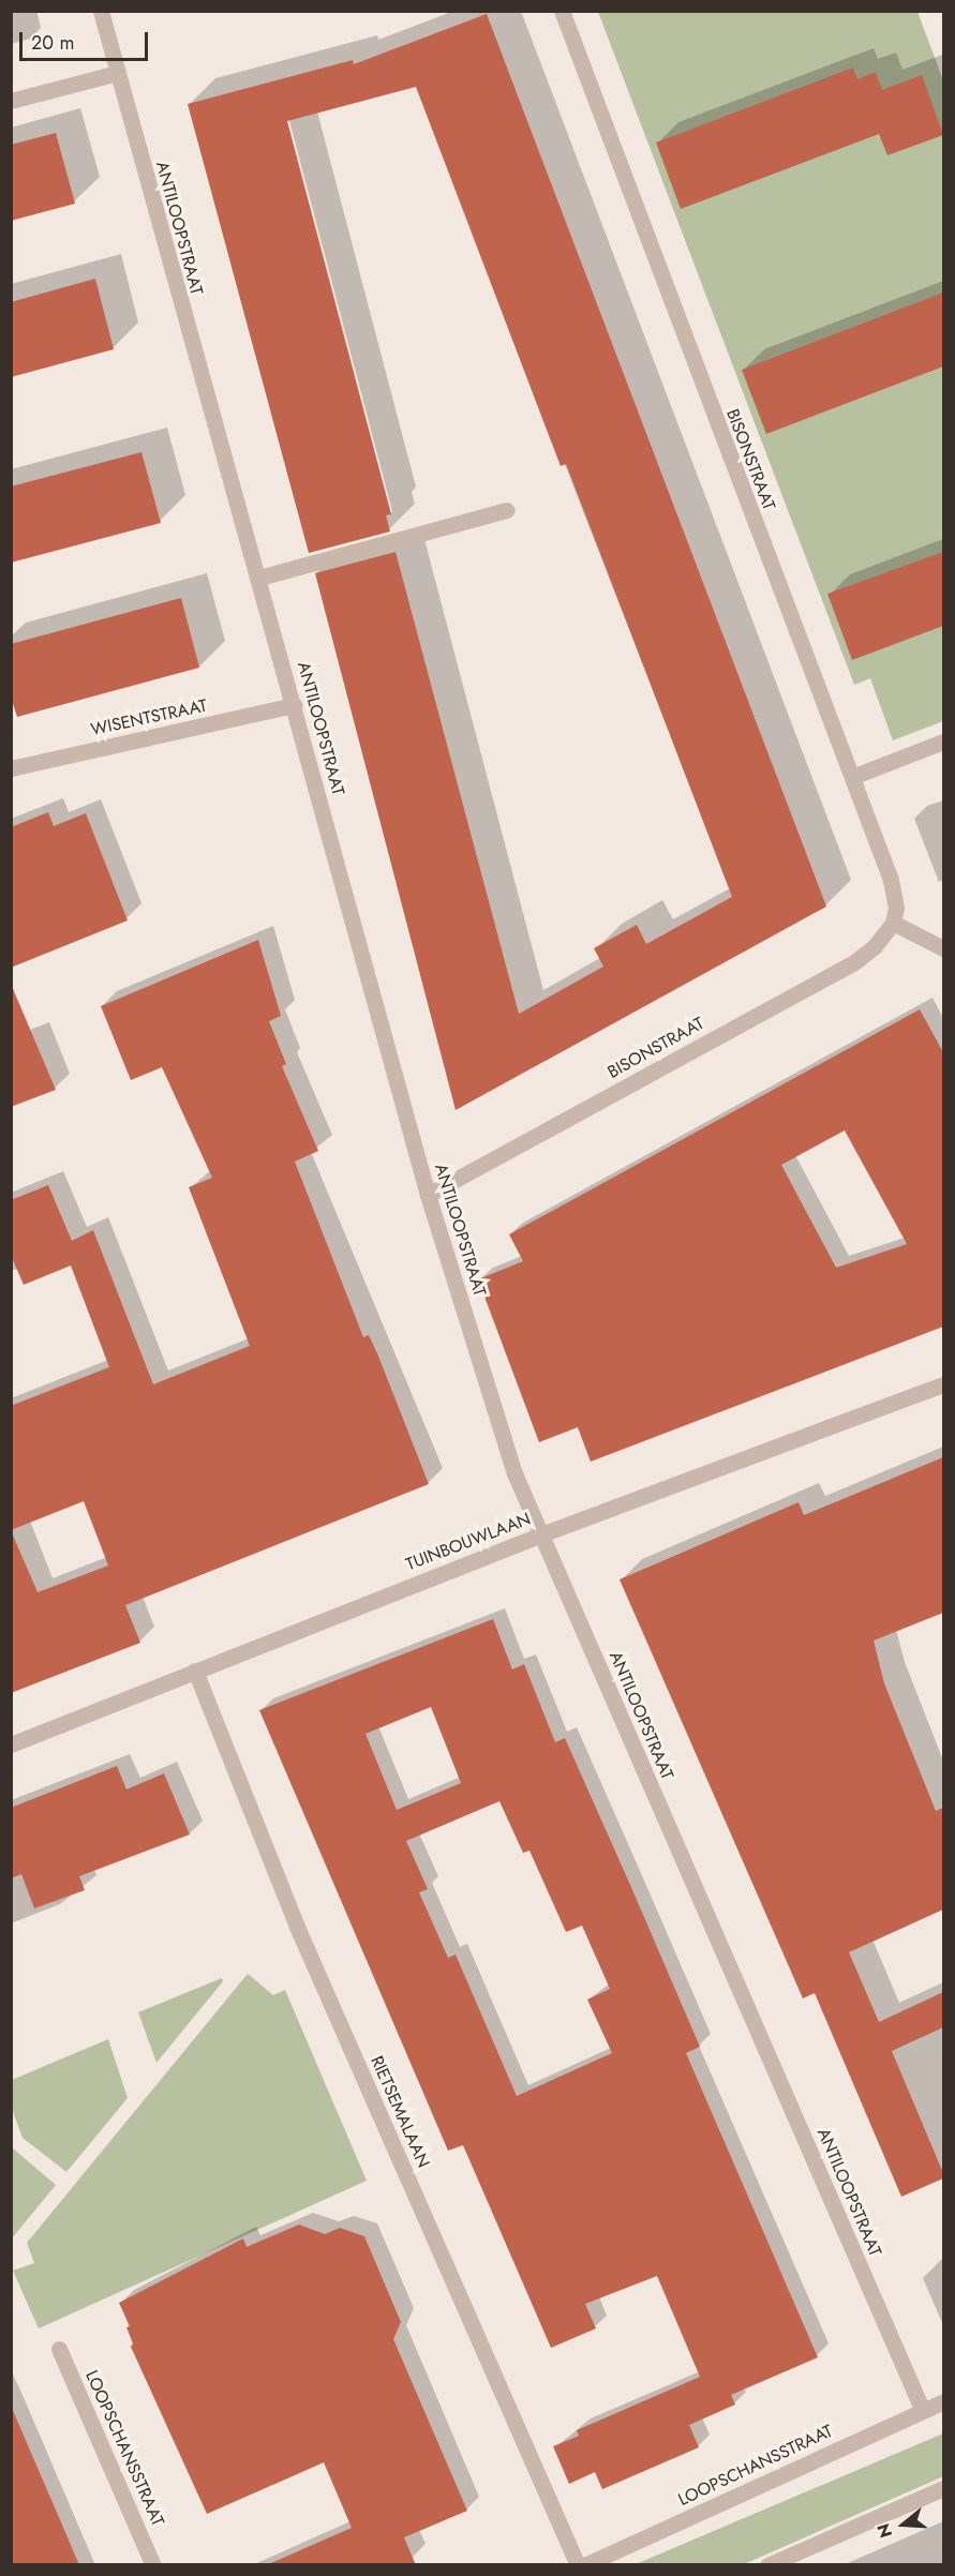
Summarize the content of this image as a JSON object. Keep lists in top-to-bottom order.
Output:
{
  "streets": {
    "street": [
      "ANTILOOPSTRAAT",
      "BISONSTRAAT",
      "WISENTSTRAAT",
      "TUINBOUWLAAN",
      "RIETSEMALAAN",
      "LOOPSCHANSSTRAAT"
    ]
  },
  "crossings": [
    ["ANTILOOPSTRAAT", "BISONSTRAAT"],
    ["ANTILOOPSTRAAT", "WISENTSTRAAT"],
    ["ANTILOOPSTRAAT", "TUINBOUWLAAN"],
    ["ANTILOOPSTRAAT", "LOOPSCHANSSTRAAT"],
    ["TUINBOUWLAAN", "RIETSEMALAAN"]
  ],
  "scale_bar": "20 m",
  "north": "left"
}
